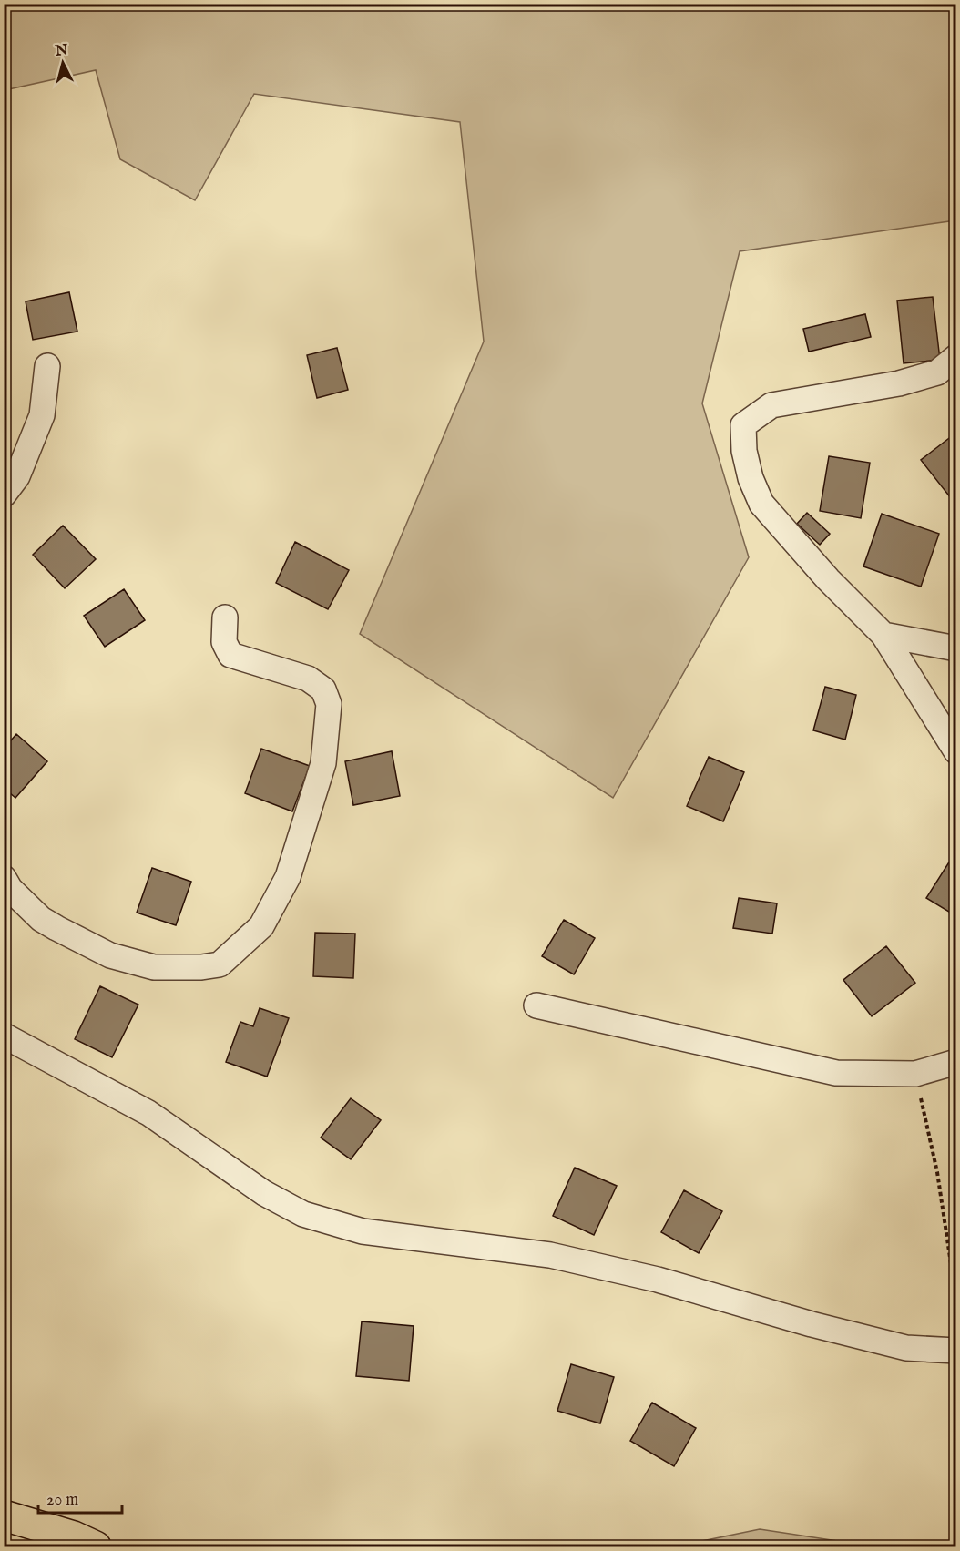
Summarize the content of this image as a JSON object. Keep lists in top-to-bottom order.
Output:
{
  "scale_bar": "20 m",
  "north": "top"
}
